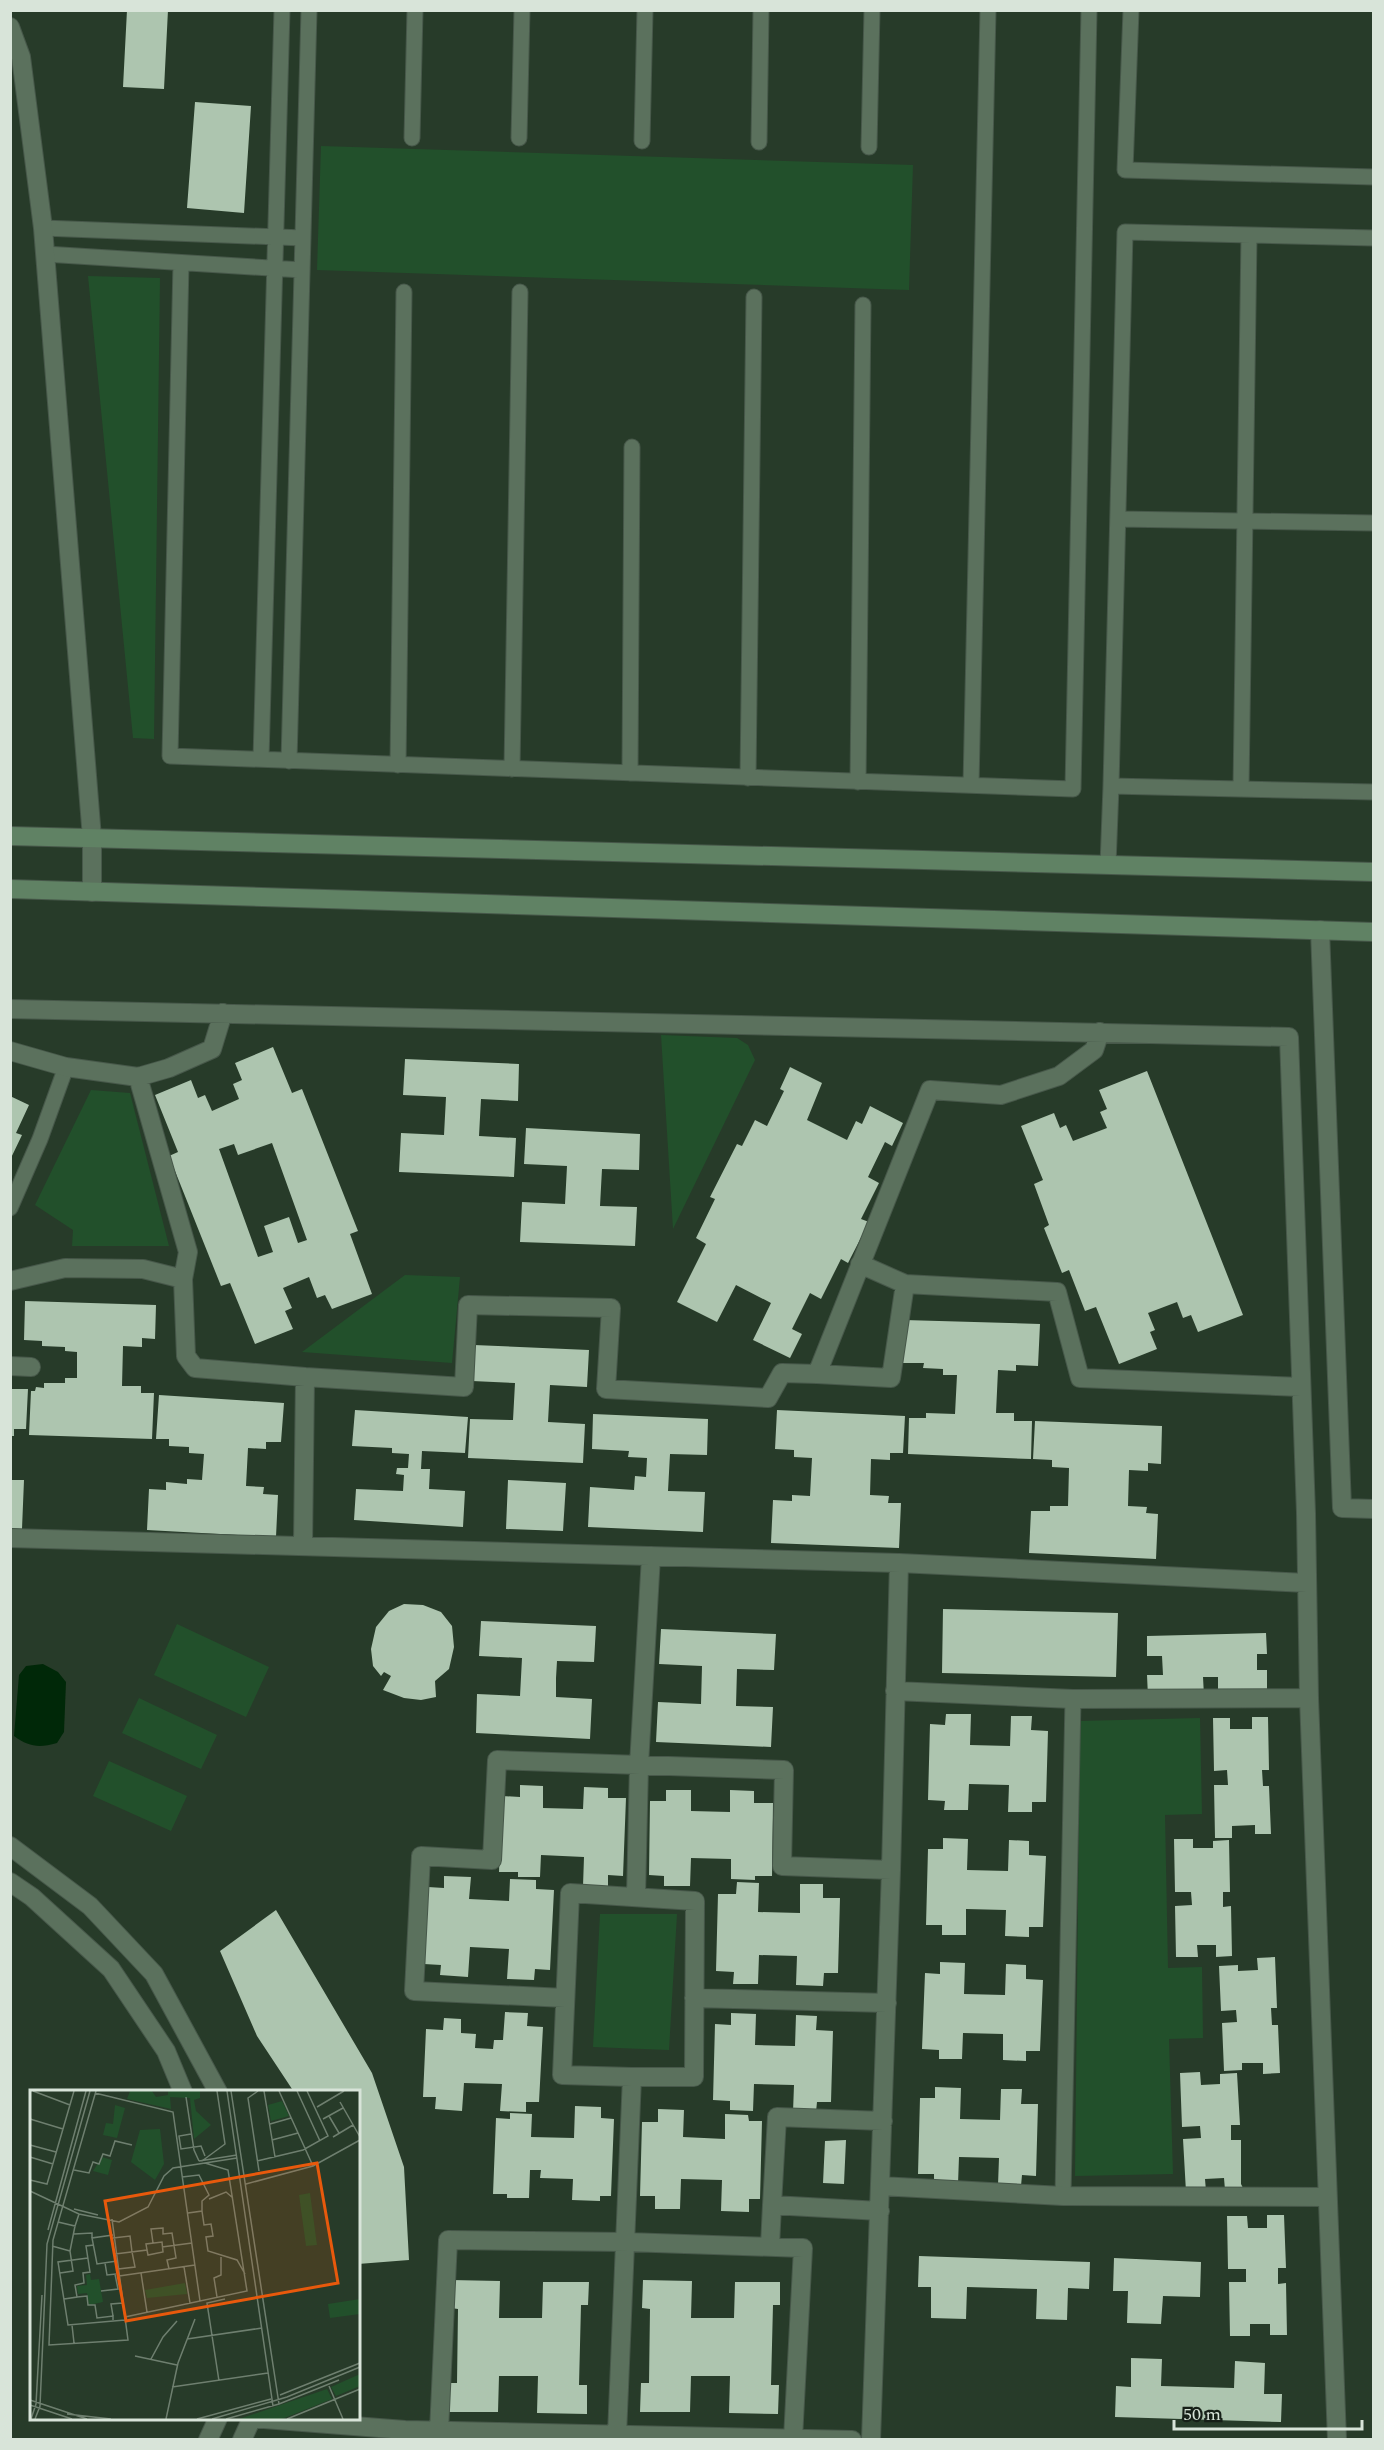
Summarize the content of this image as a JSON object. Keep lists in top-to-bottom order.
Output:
{
  "scale_bar": "50 m"
}
